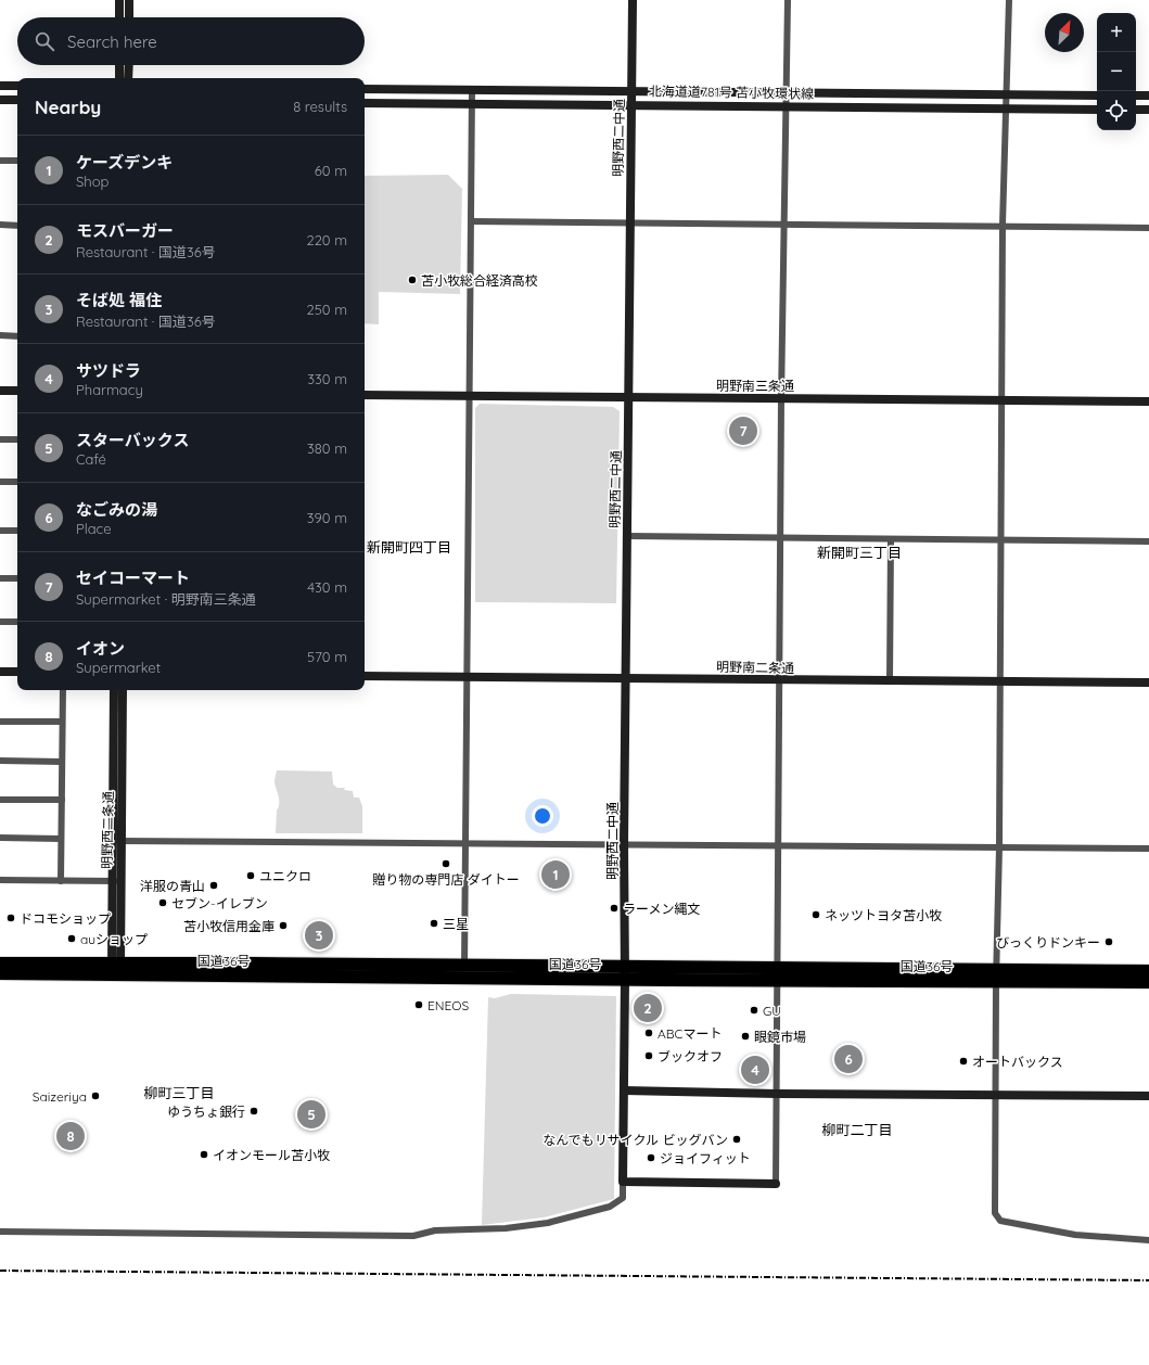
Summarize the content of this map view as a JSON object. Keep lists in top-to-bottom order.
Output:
{
  "streets": {
    "highway": ["国道36号"],
    "street": [
      "北海道道781号 苫小牧環状線",
      "明野西二中通",
      "明野南三条通",
      "明野南二条通",
      "明野西二条通"
    ]
  },
  "crossings": [
    ["北海道道781号 苫小牧環状線", "明野西二中通"],
    ["明野西二中通", "明野南三条通"],
    ["明野西二中通", "明野南二条通"],
    ["明野西二中通", "国道36号"],
    ["明野西二条通", "国道36号"]
  ],
  "districts": [
    "新開町四丁目",
    "新開町三丁目",
    "柳町三丁目",
    "柳町二丁目"
  ],
  "places": [
    "苫小牧総合経済高校",
    "贈り物の専門店 ダイトー",
    "ユニクロ",
    "洋服の青山",
    "セブン-イレブン",
    "ラーメン縄文",
    "ネッツトヨタ苫小牧",
    "ドコモショップ",
    "三星",
    "苫小牧信用金庫",
    "auショップ",
    "びっくりドンキー",
    "ENEOS",
    "GU",
    "ABCマート",
    "眼鏡市場",
    "ブックオフ",
    "オートバックス",
    "Saizeriya",
    "ゆうちょ銀行",
    "なんでもリサイクル ビッグバン",
    "イオンモール苫小牧",
    "ジョイフィット"
  ],
  "north": "top right",
  "page": {
    "map_buttons": ["+", "−"],
    "search": "Search here",
    "heading": ["Nearby", "8 results"],
    "list": [
      {
        "mark": "1",
        "name": "ケーズデンキ",
        "note": "Shop",
        "value": "60 m"
      },
      {
        "mark": "2",
        "name": "モスバーガー",
        "note": "Restaurant · 国道36号",
        "value": "220 m"
      },
      {
        "mark": "3",
        "name": "そば処 福住",
        "note": "Restaurant · 国道36号",
        "value": "250 m"
      },
      {
        "mark": "4",
        "name": "サツドラ",
        "note": "Pharmacy",
        "value": "330 m"
      },
      {
        "mark": "5",
        "name": "スターバックス",
        "note": "Café",
        "value": "380 m"
      },
      {
        "mark": "6",
        "name": "なごみの湯",
        "note": "Place",
        "value": "390 m"
      },
      {
        "mark": "7",
        "name": "セイコーマート",
        "note": "Supermarket · 明野南三条通",
        "value": "430 m"
      },
      {
        "mark": "8",
        "name": "イオン",
        "note": "Supermarket",
        "value": "570 m"
      }
    ],
    "pins": [
      "7",
      "1",
      "3",
      "2",
      "6",
      "4",
      "5",
      "8"
    ]
  }
}
